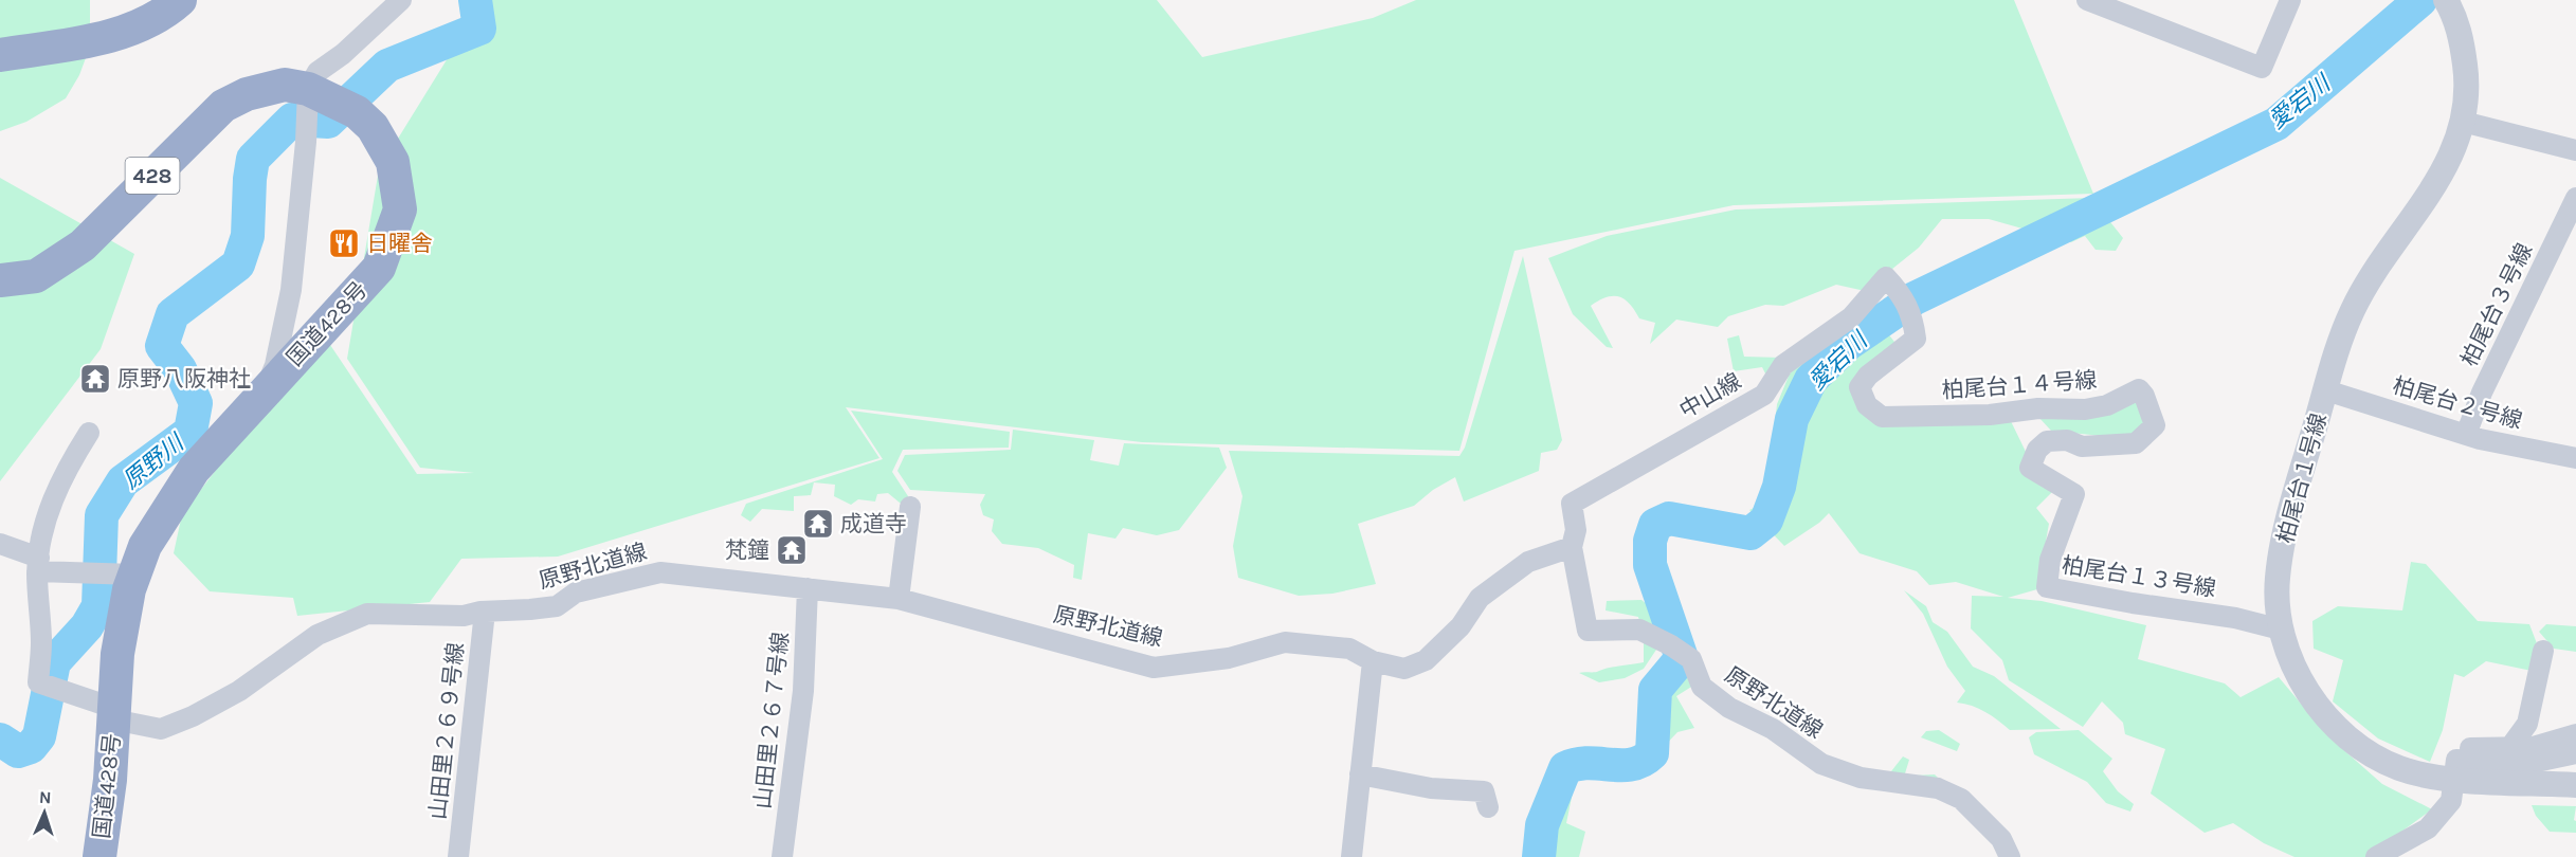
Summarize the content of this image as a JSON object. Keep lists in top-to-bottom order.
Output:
{
  "streets": {
    "highway": ["428", "国道428号"],
    "street": [
      "柏尾台３号線",
      "柏尾台１４号線",
      "中山線",
      "柏尾台２号線",
      "柏尾台１号線",
      "原野北道線",
      "柏尾台１３号線",
      "山田里２６７号線",
      "山田里２６９号線"
    ]
  },
  "crossings": [
    ["柏尾台３号線", "柏尾台２号線"],
    ["国道428号", "原野北道線"],
    ["柏尾台１４号線", "中山線"],
    ["柏尾台１４号線", "柏尾台１３号線"],
    ["中山線", "原野北道線"],
    ["柏尾台２号線", "柏尾台１号線"],
    ["柏尾台１号線", "柏尾台１３号線"],
    ["原野北道線", "山田里２６７号線"],
    ["原野北道線", "山田里２６９号線"]
  ],
  "water": ["愛宕川", "原野川"],
  "places": {
    "restaurant": ["日曜舎"],
    "temple": ["原野八阪神社", "成道寺", "梵鐘"]
  },
  "north": "top"
}
